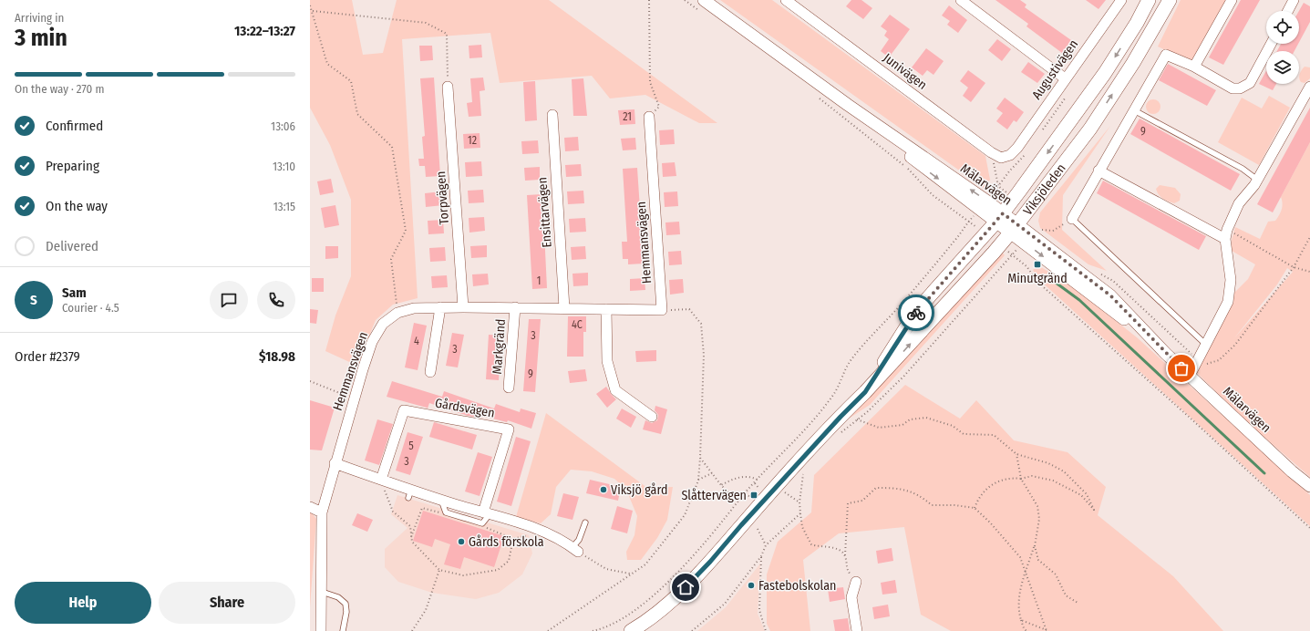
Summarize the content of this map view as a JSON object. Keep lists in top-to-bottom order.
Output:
{
  "streets": {
    "main road": ["Viksjöleden"],
    "street": [
      "Augustivägen",
      "Junivägen",
      "Mälarvägen",
      "Torpvägen",
      "Ensittarvägen",
      "Hemmansvägen",
      "Markgränd",
      "Gårdsvägen"
    ]
  },
  "crossings": [
    ["Augustivägen", "Junivägen"],
    ["Mälarvägen", "Viksjöleden"],
    ["Torpvägen", "Hemmansvägen"],
    ["Ensittarvägen", "Hemmansvägen"],
    ["Hemmansvägen", "Markgränd"]
  ],
  "places": {
    "transit": ["Minutgränd", "Slåttervägen"],
    "other": ["Viksjö gård", "Gårds förskola", "Fastebolskolan"]
  },
  "house_numbers": [
    "21",
    "9",
    "12",
    "1",
    "4C",
    "3",
    "4",
    "3",
    "9",
    "5",
    "3"
  ],
  "page": {
    "heading": ["3 min", "Arriving in", "13:22–13:27"],
    "panel": [
      "Sam",
      "Courier · 4.5",
      "Order #2379",
      "$18.98"
    ],
    "bar": "On the way · 270 m",
    "list": [
      ["Confirmed", "13:06"],
      ["Preparing", "13:10"],
      ["On the way", "13:15"],
      "Delivered"
    ],
    "round": "S",
    "buttons": ["Help", "Share"]
  }
}
